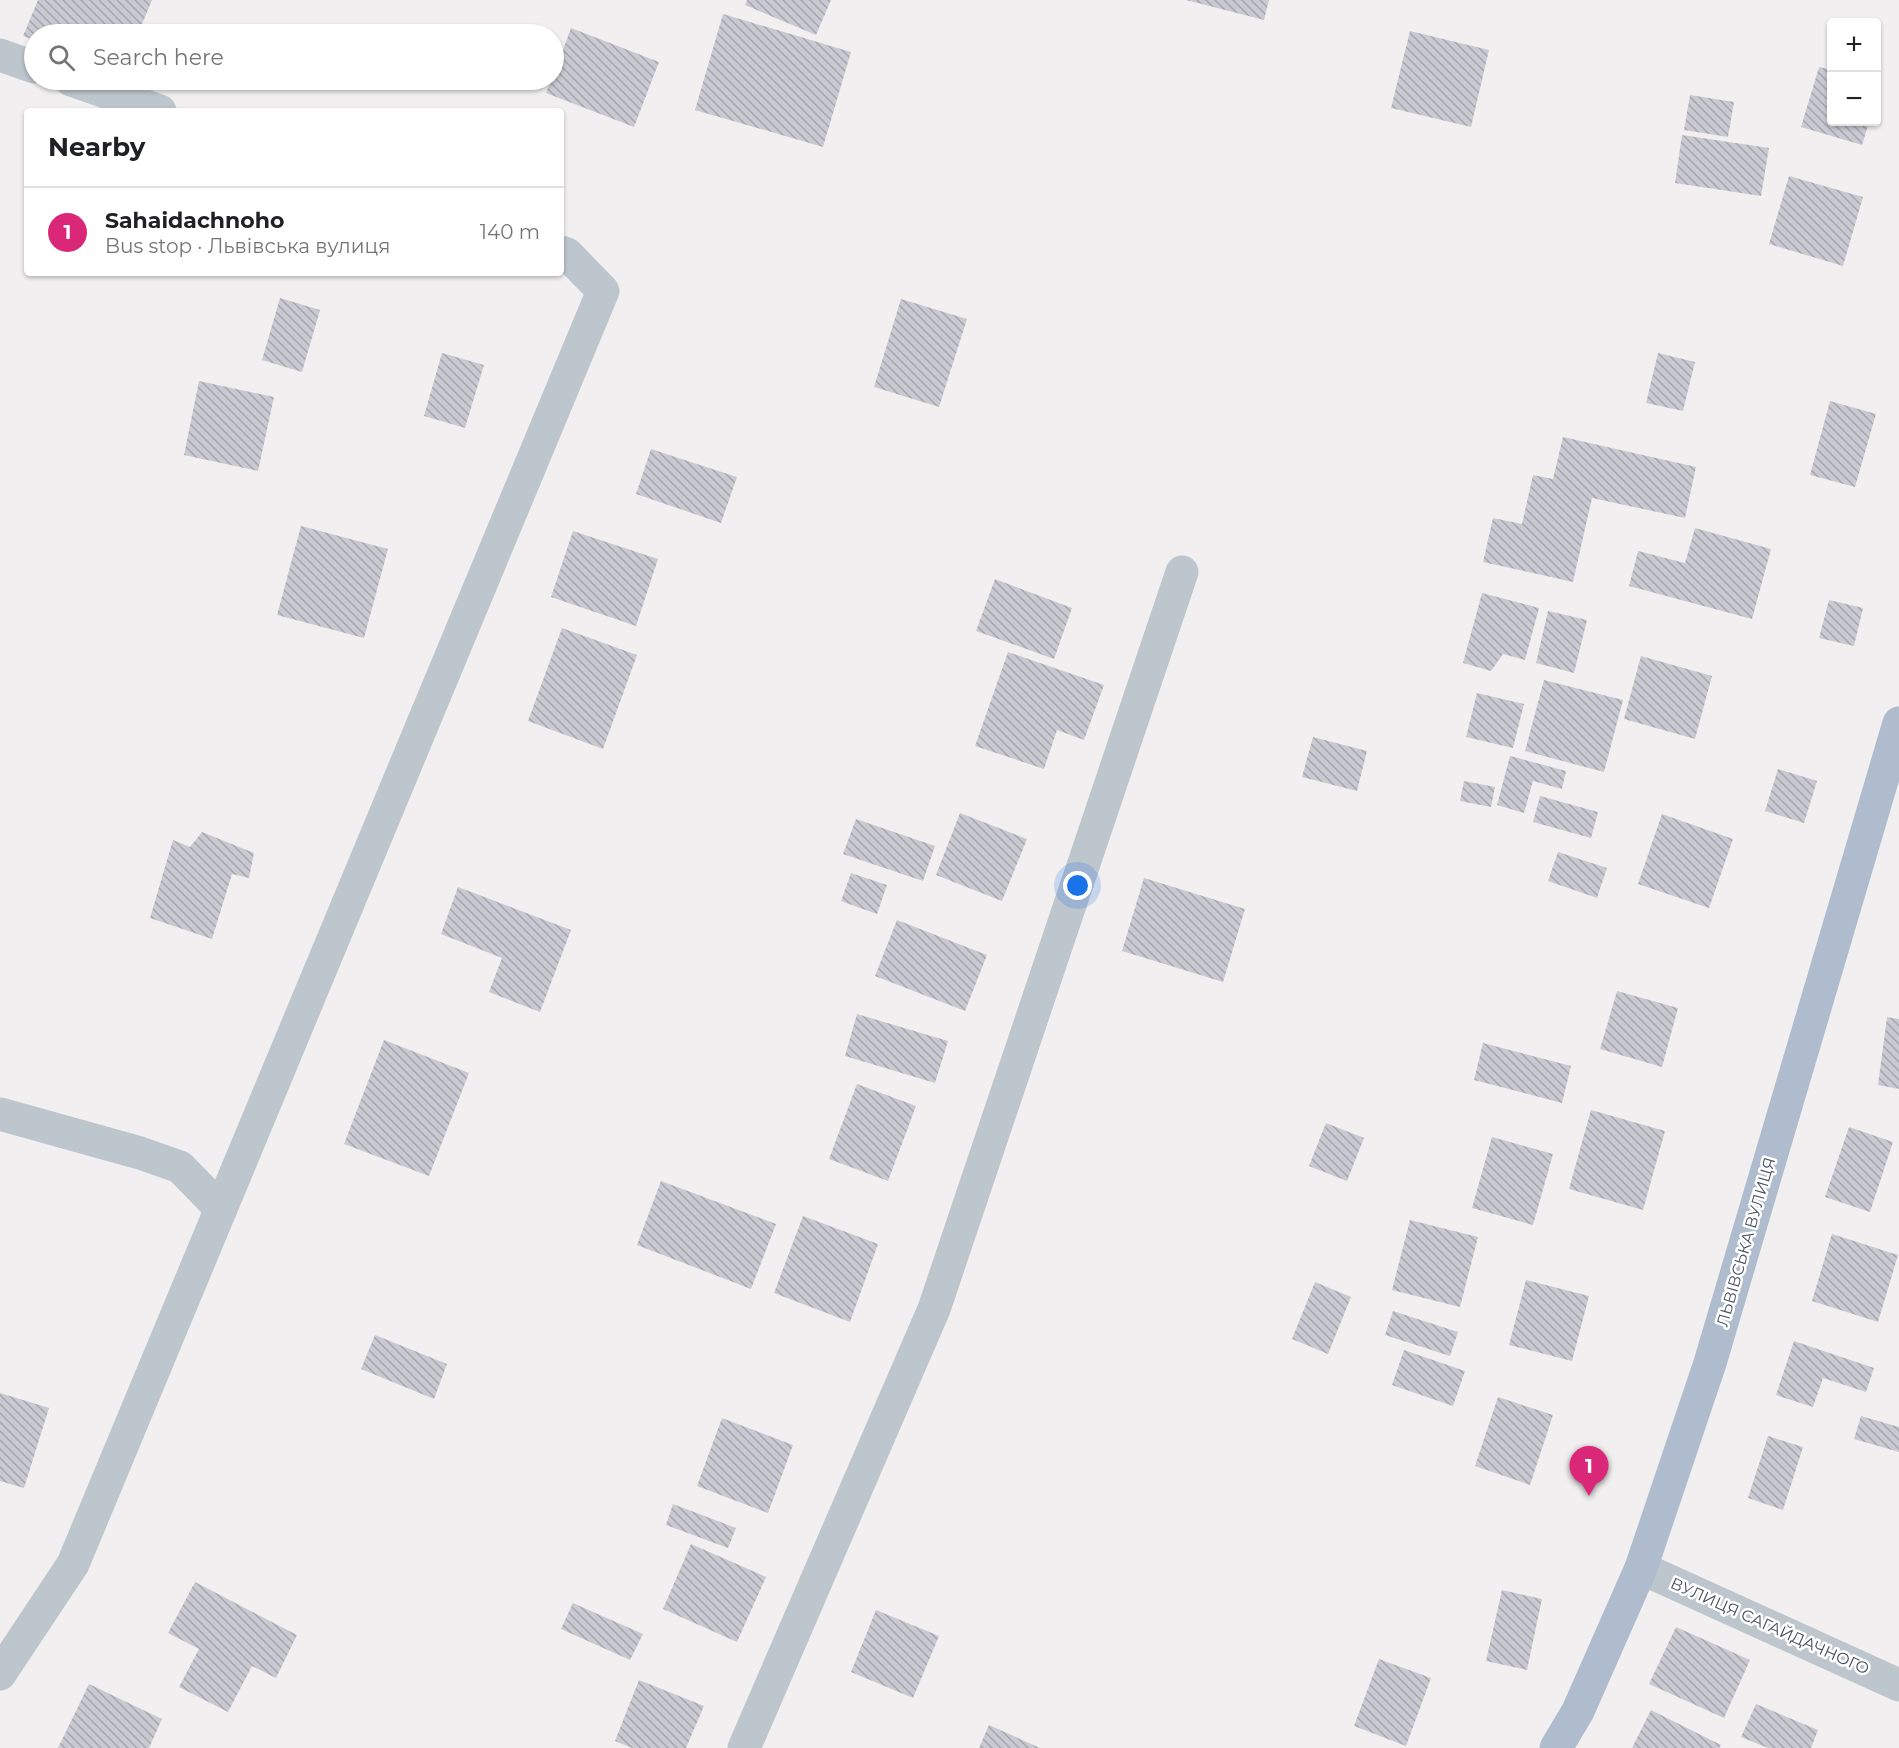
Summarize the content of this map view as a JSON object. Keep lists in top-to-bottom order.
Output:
{
  "streets": {
    "main road": ["ЛЬВІВСЬКА ВУЛИЦЯ"],
    "street": ["ВУЛИЦЯ САГАЙДАЧНОГО"]
  },
  "crossings": [
    ["ЛЬВІВСЬКА ВУЛИЦЯ", "ВУЛИЦЯ САГАЙДАЧНОГО"]
  ],
  "page": {
    "map_buttons": ["+", "−"],
    "search": "Search here",
    "heading": "Nearby",
    "list": [
      {
        "mark": "1",
        "name": "Sahaidachnoho",
        "note": "Bus stop · Львівська вулиця",
        "value": "140 m"
      }
    ],
    "pins": "1"
  }
}
